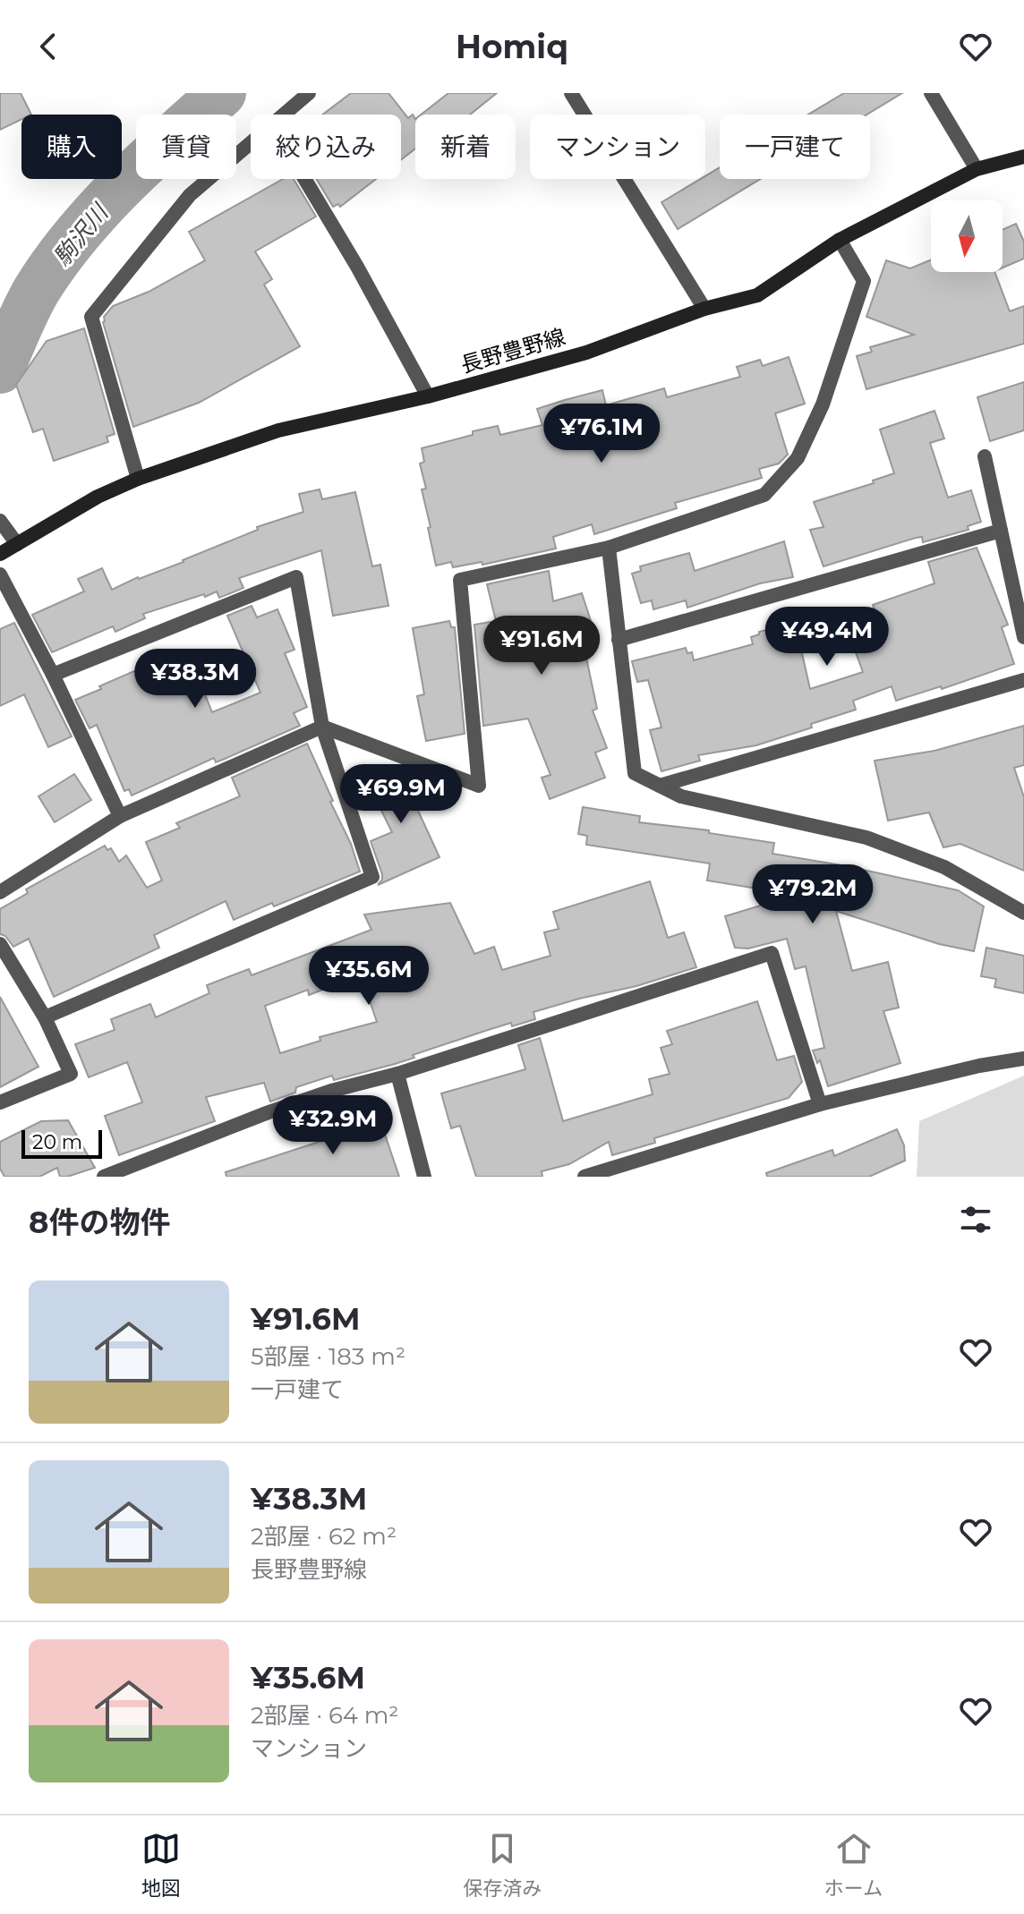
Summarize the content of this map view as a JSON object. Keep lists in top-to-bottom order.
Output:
{
  "streets": {
    "main road": ["長野豊野線"]
  },
  "water": ["駒沢川"],
  "scale_bar": "20 m",
  "north": "bottom",
  "page": {
    "header": "Homiq",
    "chip": [
      "購入",
      "賃貸",
      "絞り込み",
      "新着",
      "マンション",
      "一戸建て"
    ],
    "price": [
      "¥76.1M",
      "¥49.4M",
      "¥91.6M",
      "¥38.3M",
      "¥69.9M",
      "¥79.2M",
      "¥35.6M",
      "¥32.9M"
    ],
    "scale": "20 m",
    "heading": "8件の物件",
    "list": [
      {
        "name": "¥91.6M",
        "note": "5部屋 · 183 m² · 一戸建て"
      },
      {
        "name": "¥38.3M",
        "note": "2部屋 · 62 m² · 長野豊野線"
      },
      {
        "name": "¥35.6M",
        "note": "2部屋 · 64 m² · マンション"
      }
    ],
    "tabs": ["地図", "保存済み", "ホーム"]
  }
}
